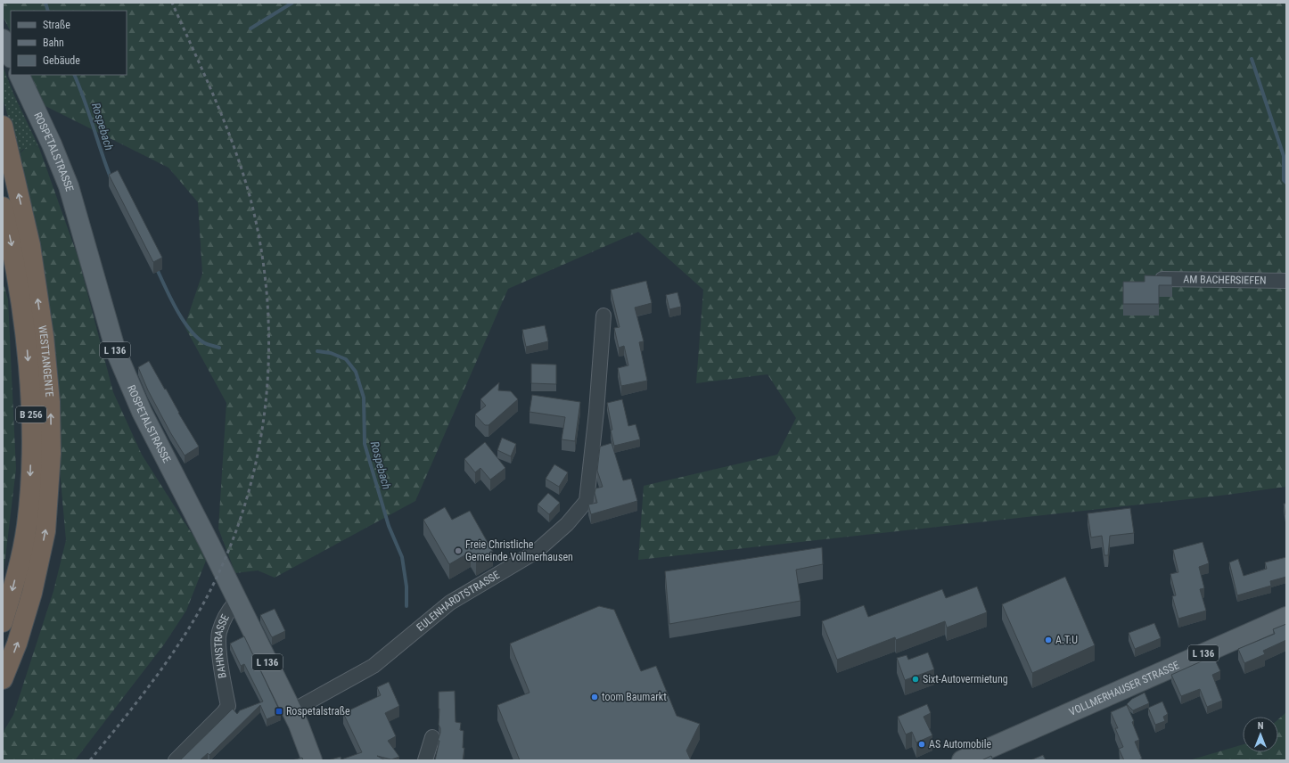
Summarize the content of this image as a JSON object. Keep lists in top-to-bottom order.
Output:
{
  "streets": {
    "highway": ["WESTTANGENTE", "B 256"],
    "main road": ["ROSPETALSTRASSE", "L 136", "VOLLMERHAUSER STRASSE"],
    "street": ["AM BACHERSIEFEN", "EULENHARDTSTRASSE", "BAHNSTRASSE"]
  },
  "crossings": [
    ["ROSPETALSTRASSE", "EULENHARDTSTRASSE"],
    ["ROSPETALSTRASSE", "BAHNSTRASSE"]
  ],
  "water": ["Rospebach"],
  "places": {
    "other": [
      "Freie Christliche Gemeinde Vollmerhausen",
      "A.T.U",
      "Sixt-Autovermietung",
      "toom Baumarkt",
      "AS Automobile"
    ],
    "transit": ["Rospetalstraße"]
  },
  "legend": ["Straße", "Bahn", "Gebäude"],
  "north": "top"
}
